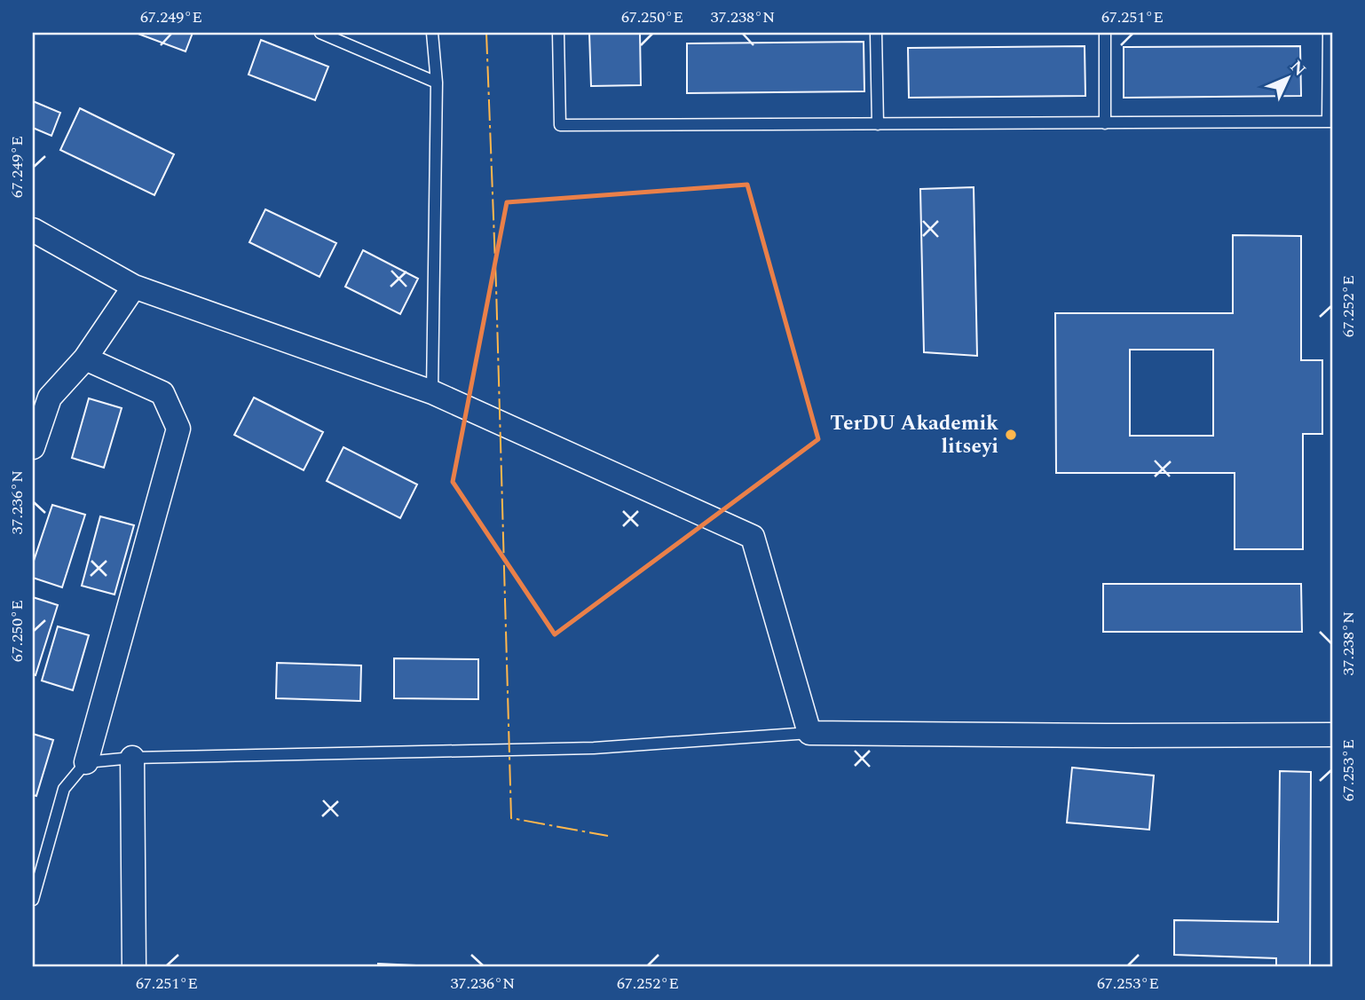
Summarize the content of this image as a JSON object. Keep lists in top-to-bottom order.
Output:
{
  "places": ["TerDU Akademik litseyi"],
  "north": "top right",
  "coordinates": [
    "67.249°E",
    "67.250°E",
    "37.238°N",
    "67.251°E",
    "67.252°E",
    "37.236°N",
    "67.253°E"
  ]
}
